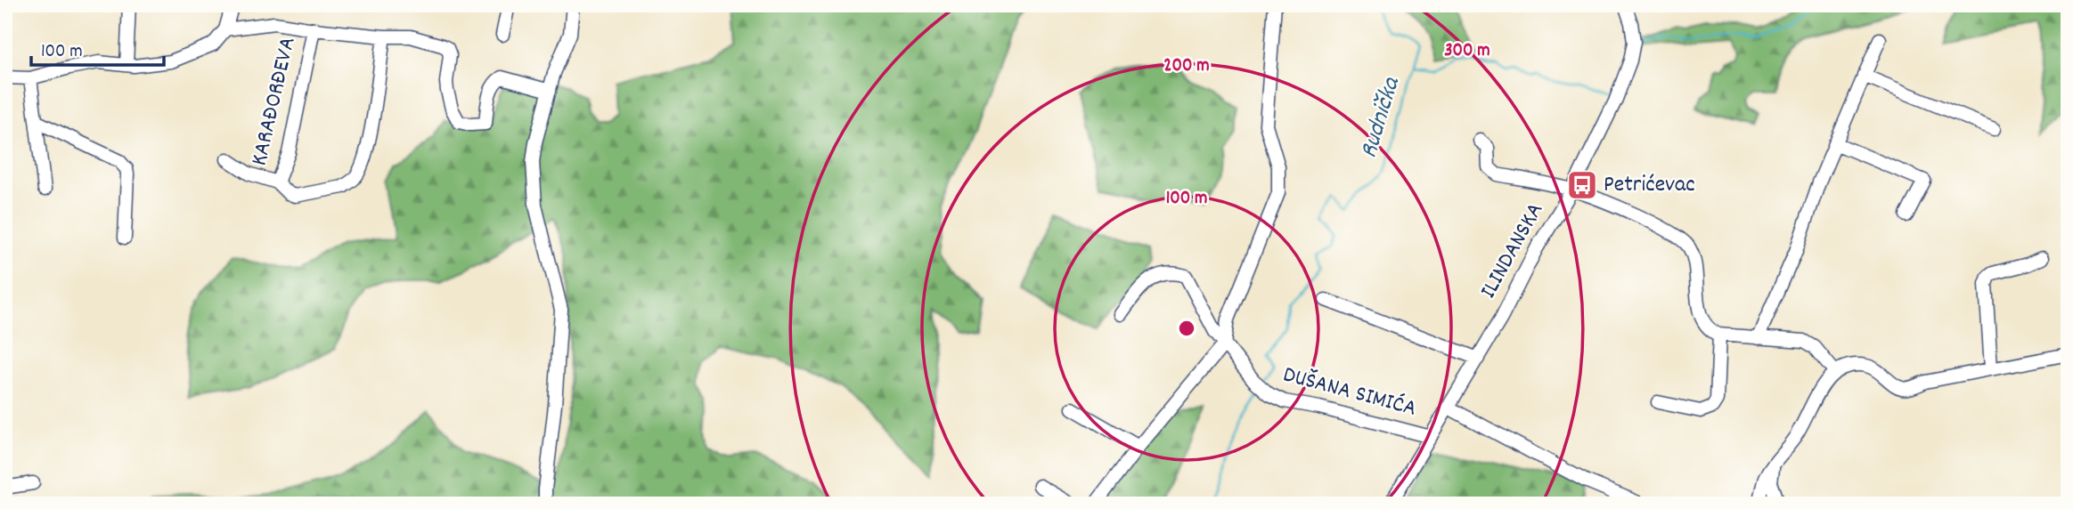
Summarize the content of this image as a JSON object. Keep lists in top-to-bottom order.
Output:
{
  "streets": {
    "street": ["KARAĐORĐEVA", "ILINDANSKA", "DUŠANA SIMIĆA"]
  },
  "crossings": [
    ["ILINDANSKA", "DUŠANA SIMIĆA"]
  ],
  "water": ["Rudnička"],
  "places": {
    "bus stop": ["Petrićevac"]
  },
  "scale_bar": "100 m",
  "rings": ["300 m", "200 m", "100 m"]
}
